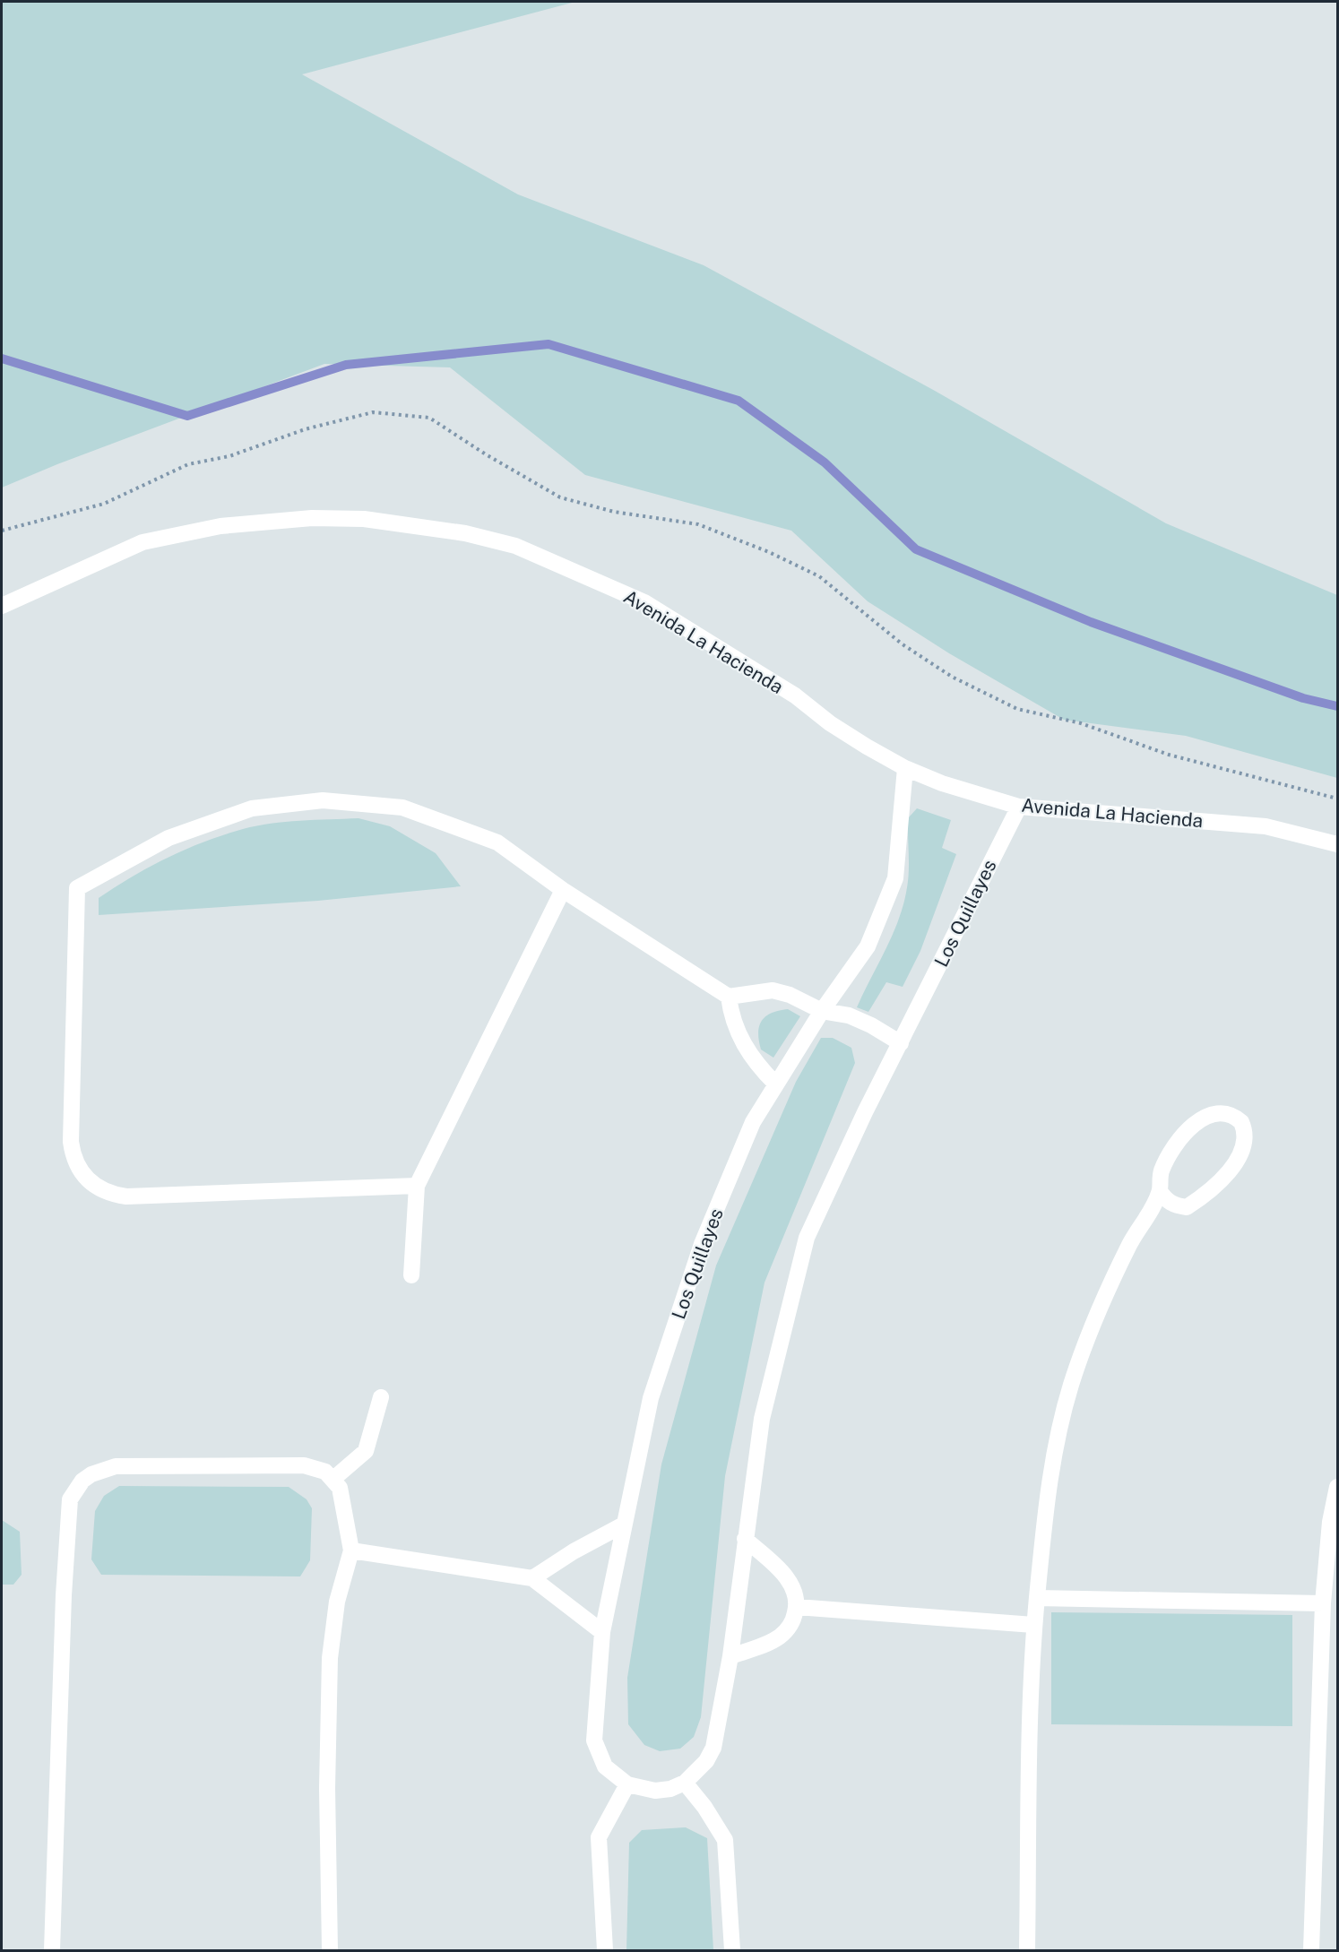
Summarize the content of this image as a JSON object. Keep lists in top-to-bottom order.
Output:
{
  "streets": {
    "street": ["Avenida La Hacienda", "Los Quillayes"]
  },
  "crossings": [
    ["Avenida La Hacienda", "Los Quillayes"]
  ]
}
